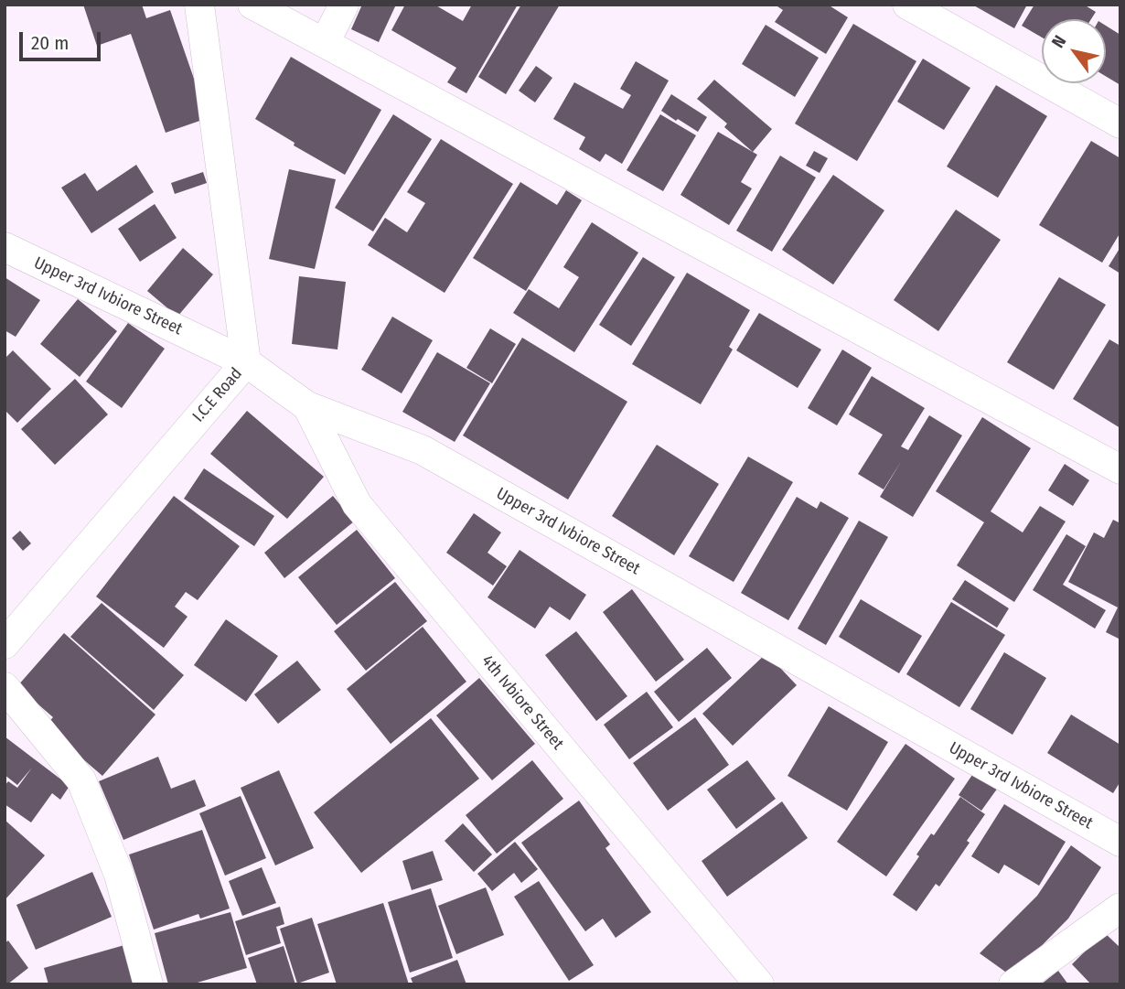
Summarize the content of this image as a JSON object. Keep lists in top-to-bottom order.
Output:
{
  "streets": {
    "street": ["Upper 3rd Ivbiore Street", "I.C.E Road", "4th Ivbiore Street"]
  },
  "crossings": [
    ["Upper 3rd Ivbiore Street", "I.C.E Road"],
    ["Upper 3rd Ivbiore Street", "4th Ivbiore Street"]
  ],
  "scale_bar": "20 m",
  "north": "top left"
}
